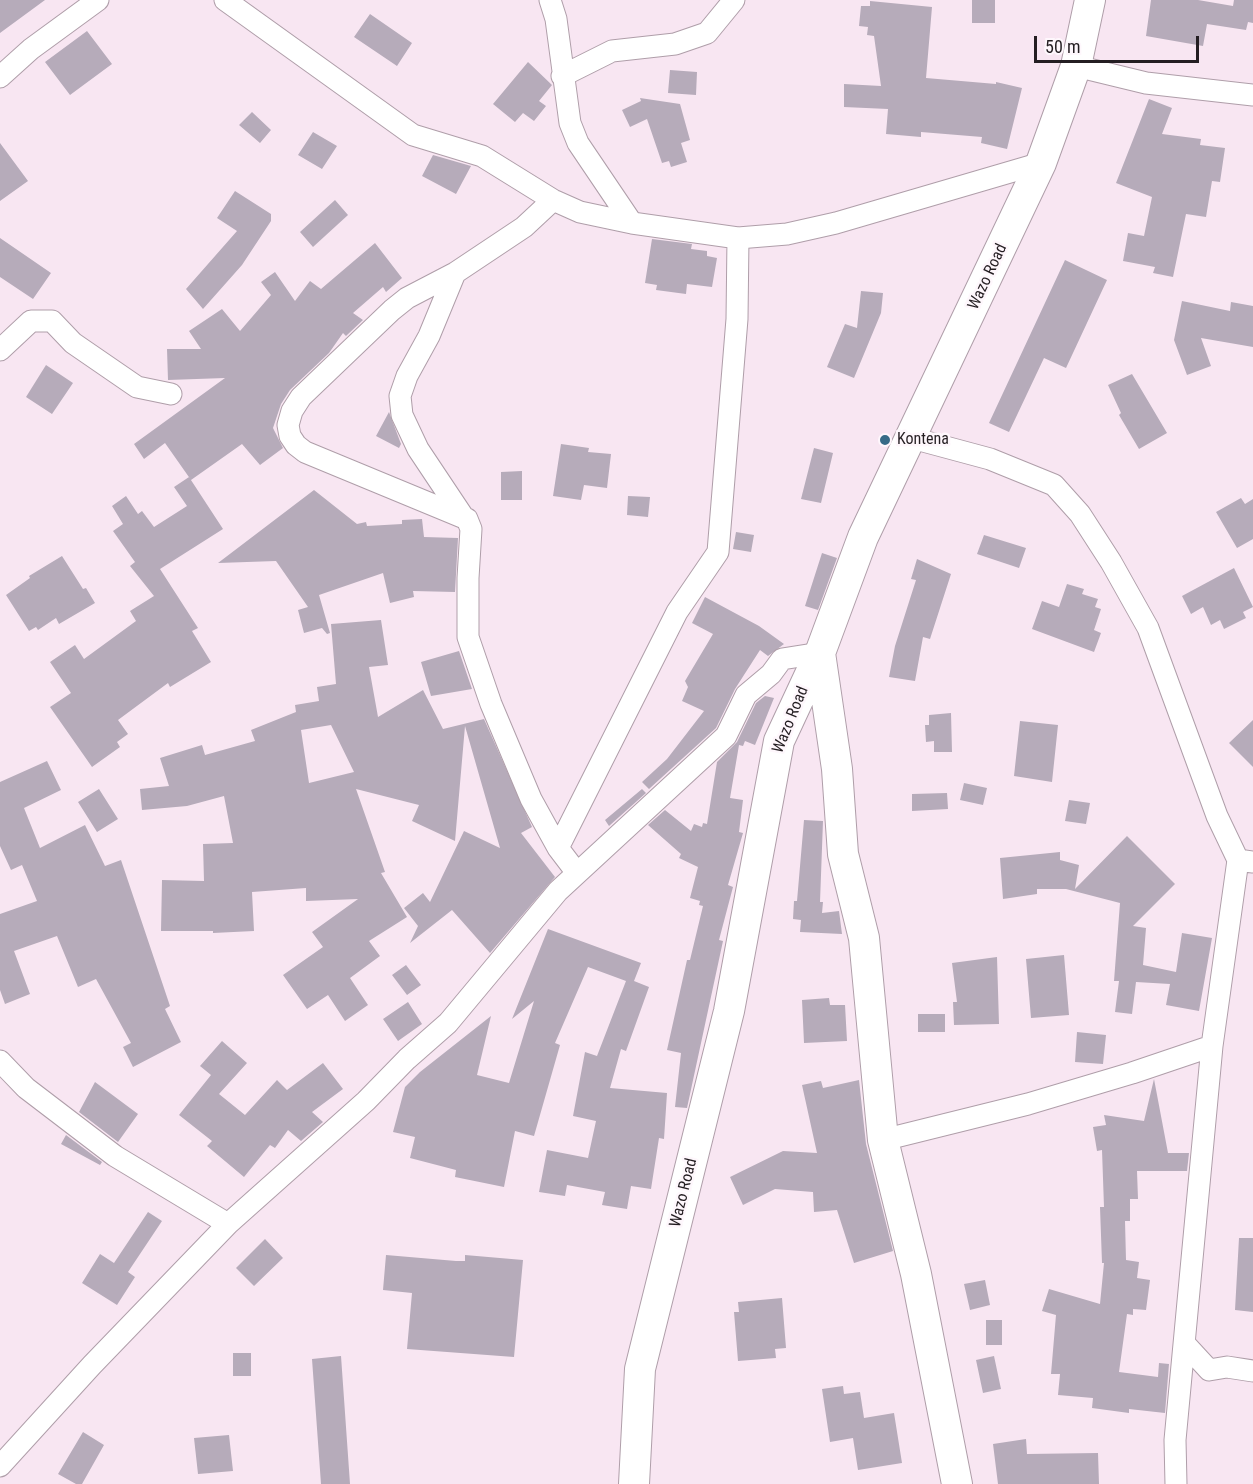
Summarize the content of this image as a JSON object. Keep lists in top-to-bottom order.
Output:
{
  "streets": {
    "main road": ["Wazo Road"]
  },
  "places": ["Kontena"],
  "scale_bar": "50 m"
}
